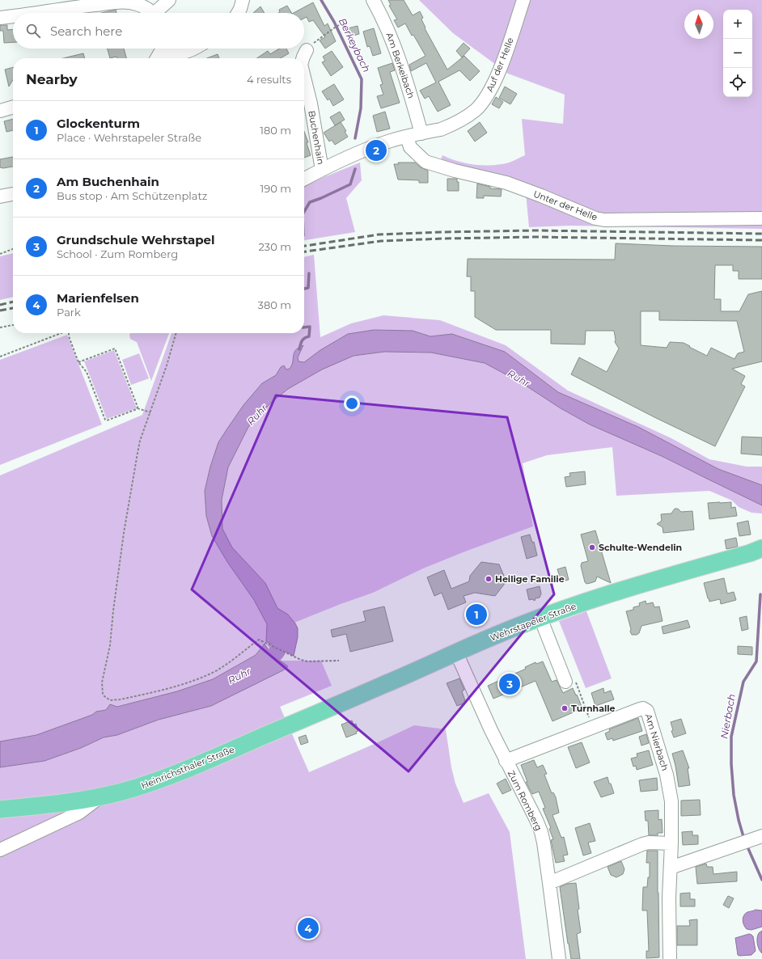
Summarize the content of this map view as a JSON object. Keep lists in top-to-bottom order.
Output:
{
  "streets": {
    "main road": ["Wehrstapeler Straße", "Heinrichsthaler Straße"],
    "street": [
      "Auf der Helle",
      "Am Berkeibach",
      "Buchenhain",
      "Unter der Helle",
      "Am Nierbach",
      "Zum Romberg"
    ]
  },
  "crossings": [
    ["Auf der Helle", "Am Berkeibach"],
    ["Auf der Helle", "Buchenhain"],
    ["Auf der Helle", "Unter der Helle"],
    ["Wehrstapeler Straße", "Heinrichsthaler Straße"],
    ["Wehrstapeler Straße", "Zum Romberg"],
    ["Am Nierbach", "Zum Romberg"]
  ],
  "water": ["Berkeybach", "Ruhr", "Nierbach"],
  "places": ["Schulte-Wendelin", "Heilige Familie", "Turnhalle"],
  "north": "top",
  "page": {
    "map_buttons": ["+", "−"],
    "search": "Search here",
    "heading": ["Nearby", "4 results"],
    "list": [
      {
        "mark": "1",
        "name": "Glockenturm",
        "note": "Place · Wehrstapeler Straße",
        "value": "180 m"
      },
      {
        "mark": "2",
        "name": "Am Buchenhain",
        "note": "Bus stop · Am Schützenplatz",
        "value": "190 m"
      },
      {
        "mark": "3",
        "name": "Grundschule Wehrstapel",
        "note": "School · Zum Romberg",
        "value": "230 m"
      },
      {
        "mark": "4",
        "name": "Marienfelsen",
        "note": "Park",
        "value": "380 m"
      }
    ],
    "pins": [
      "2",
      "1",
      "3",
      "4"
    ]
  }
}
